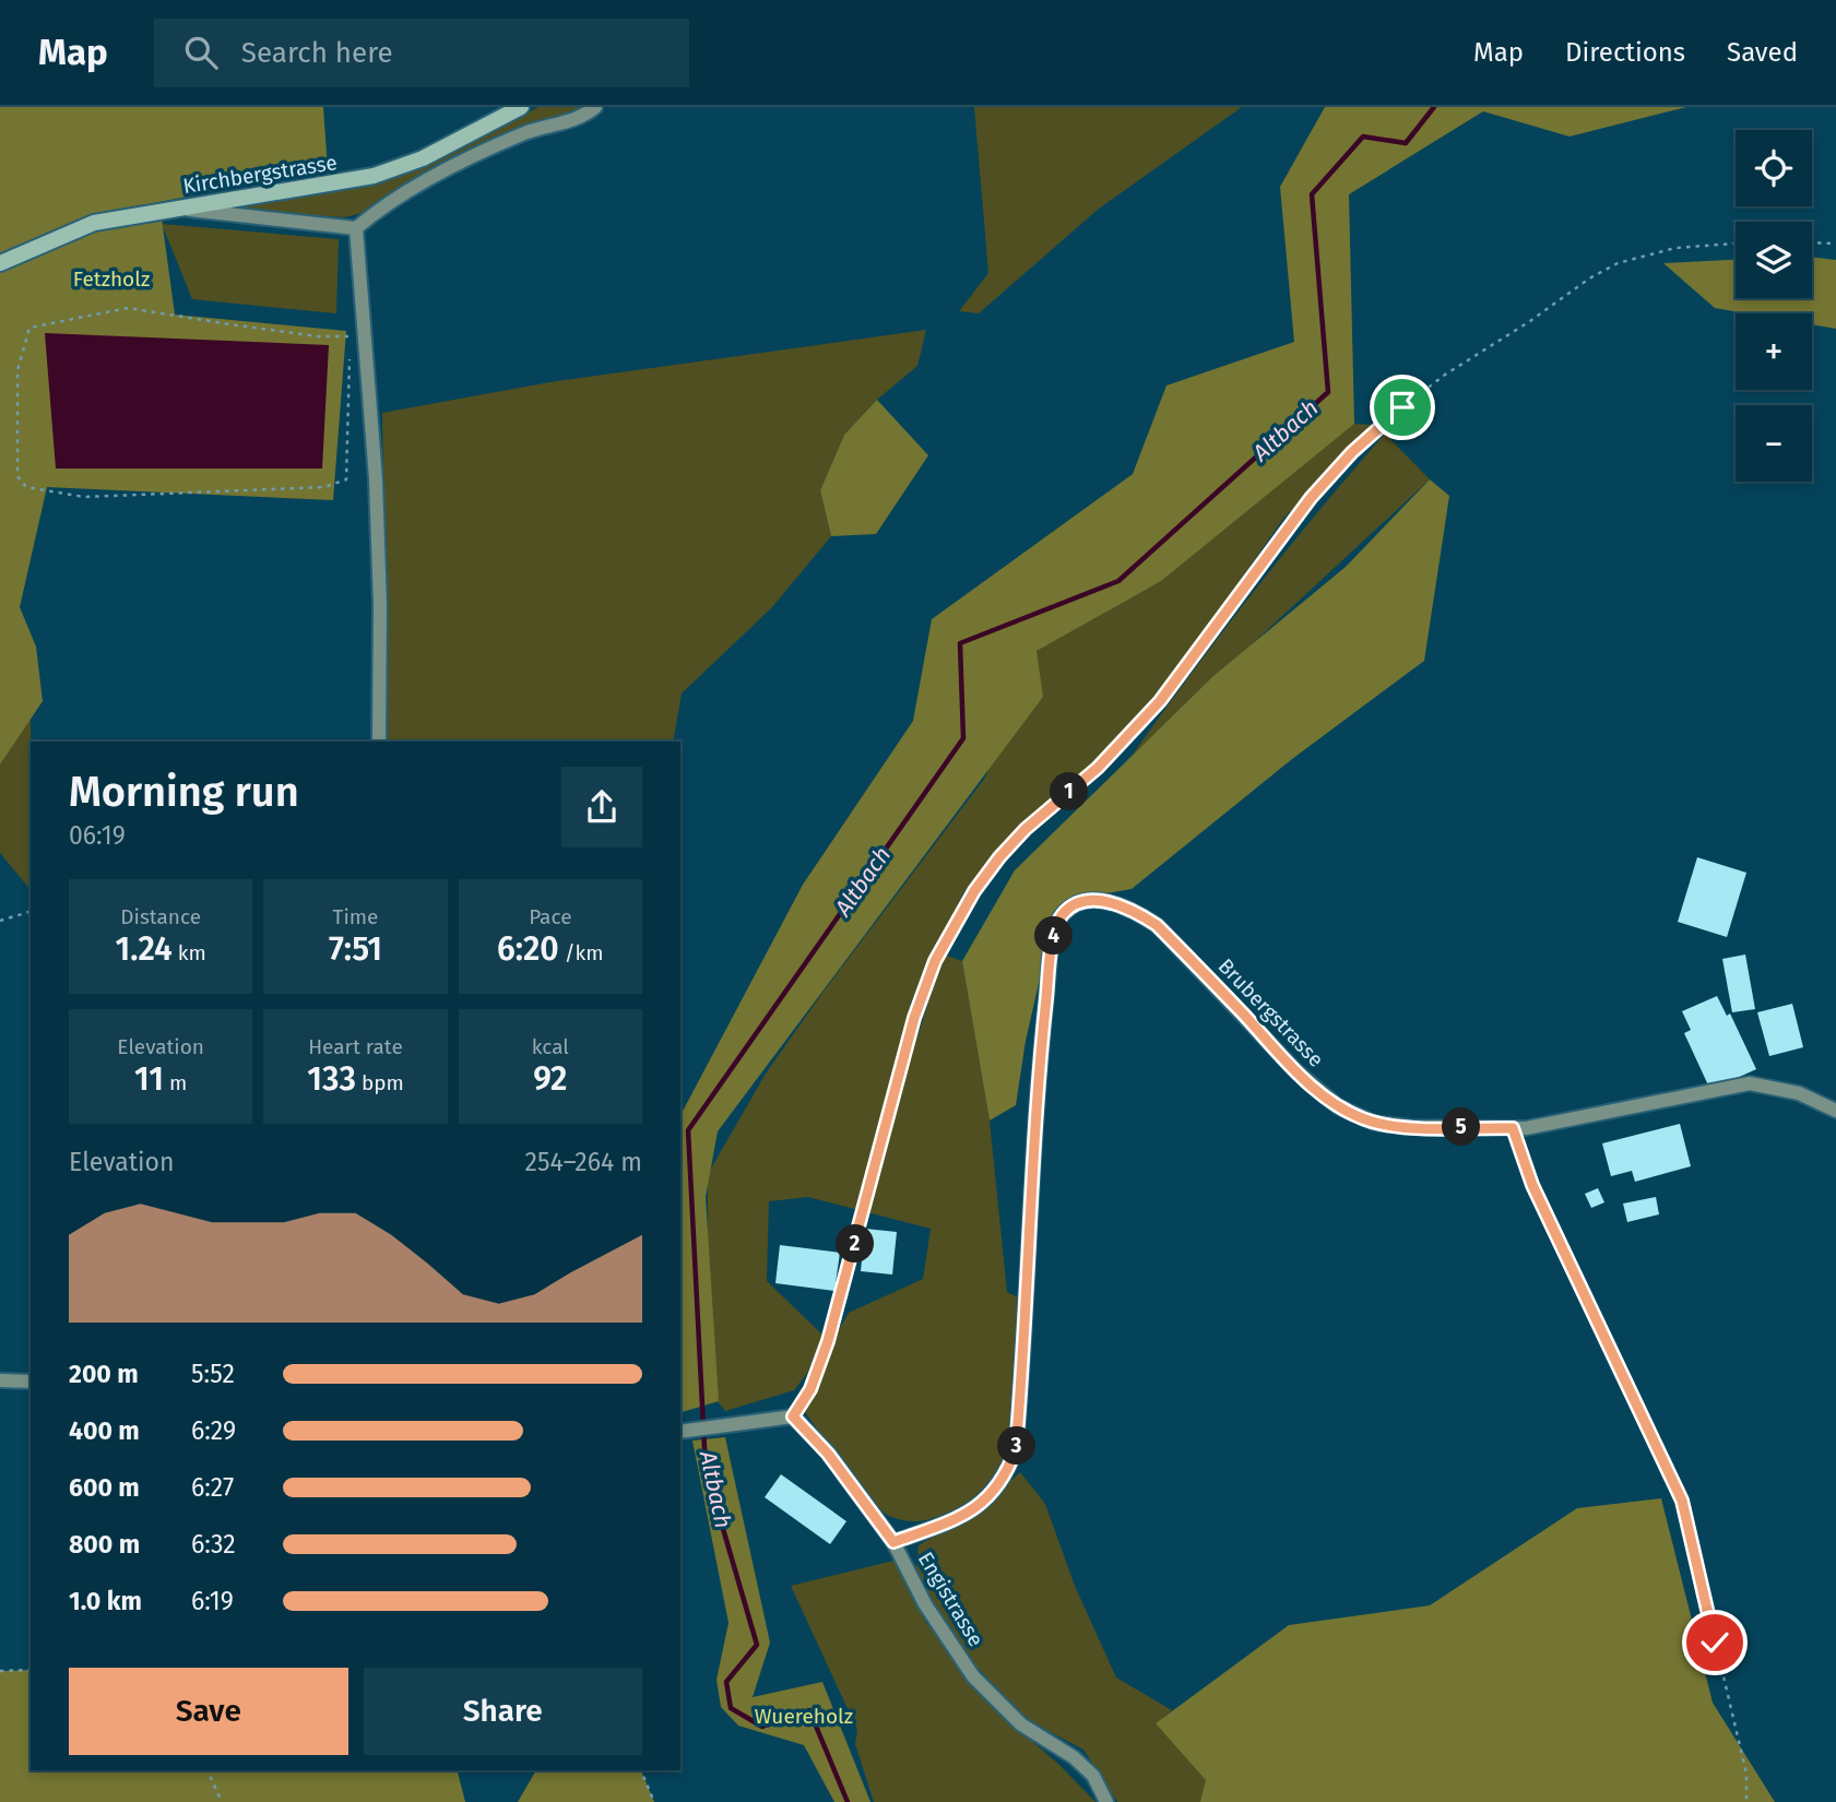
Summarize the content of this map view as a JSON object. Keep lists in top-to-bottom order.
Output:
{
  "streets": {
    "main road": ["Kirchbergstrasse"],
    "street": ["Brubergstrasse", "Engistrasse"]
  },
  "crossings": [
    ["Brubergstrasse", "Engistrasse"]
  ],
  "water": ["Altbach"],
  "parks": ["Fetzholz", "Wuereholz"],
  "page": {
    "header": "Map",
    "search": "Search here",
    "nav": ["Map", "Directions", "Saved"],
    "map_buttons": ["+", "−"],
    "heading": ["Morning run", "06:19"],
    "pins": [
      "1",
      "4",
      "5",
      "2",
      "3"
    ],
    "stats": [
      ["Distance", "1.24 km"],
      ["Time", "7:51"],
      ["Pace", "6:20 /km"],
      ["Elevation", "11 m"],
      ["Heart rate", "133 bpm"],
      ["kcal", "92"]
    ],
    "chart": ["Elevation", "254–264 m"],
    "list": [
      {
        "name": "200 m",
        "note": "5:52"
      },
      {
        "name": "400 m",
        "note": "6:29"
      },
      {
        "name": "600 m",
        "note": "6:27"
      },
      {
        "name": "800 m",
        "note": "6:32"
      },
      {
        "name": "1.0 km",
        "note": "6:19"
      }
    ],
    "buttons": ["Save", "Share"]
  }
}
